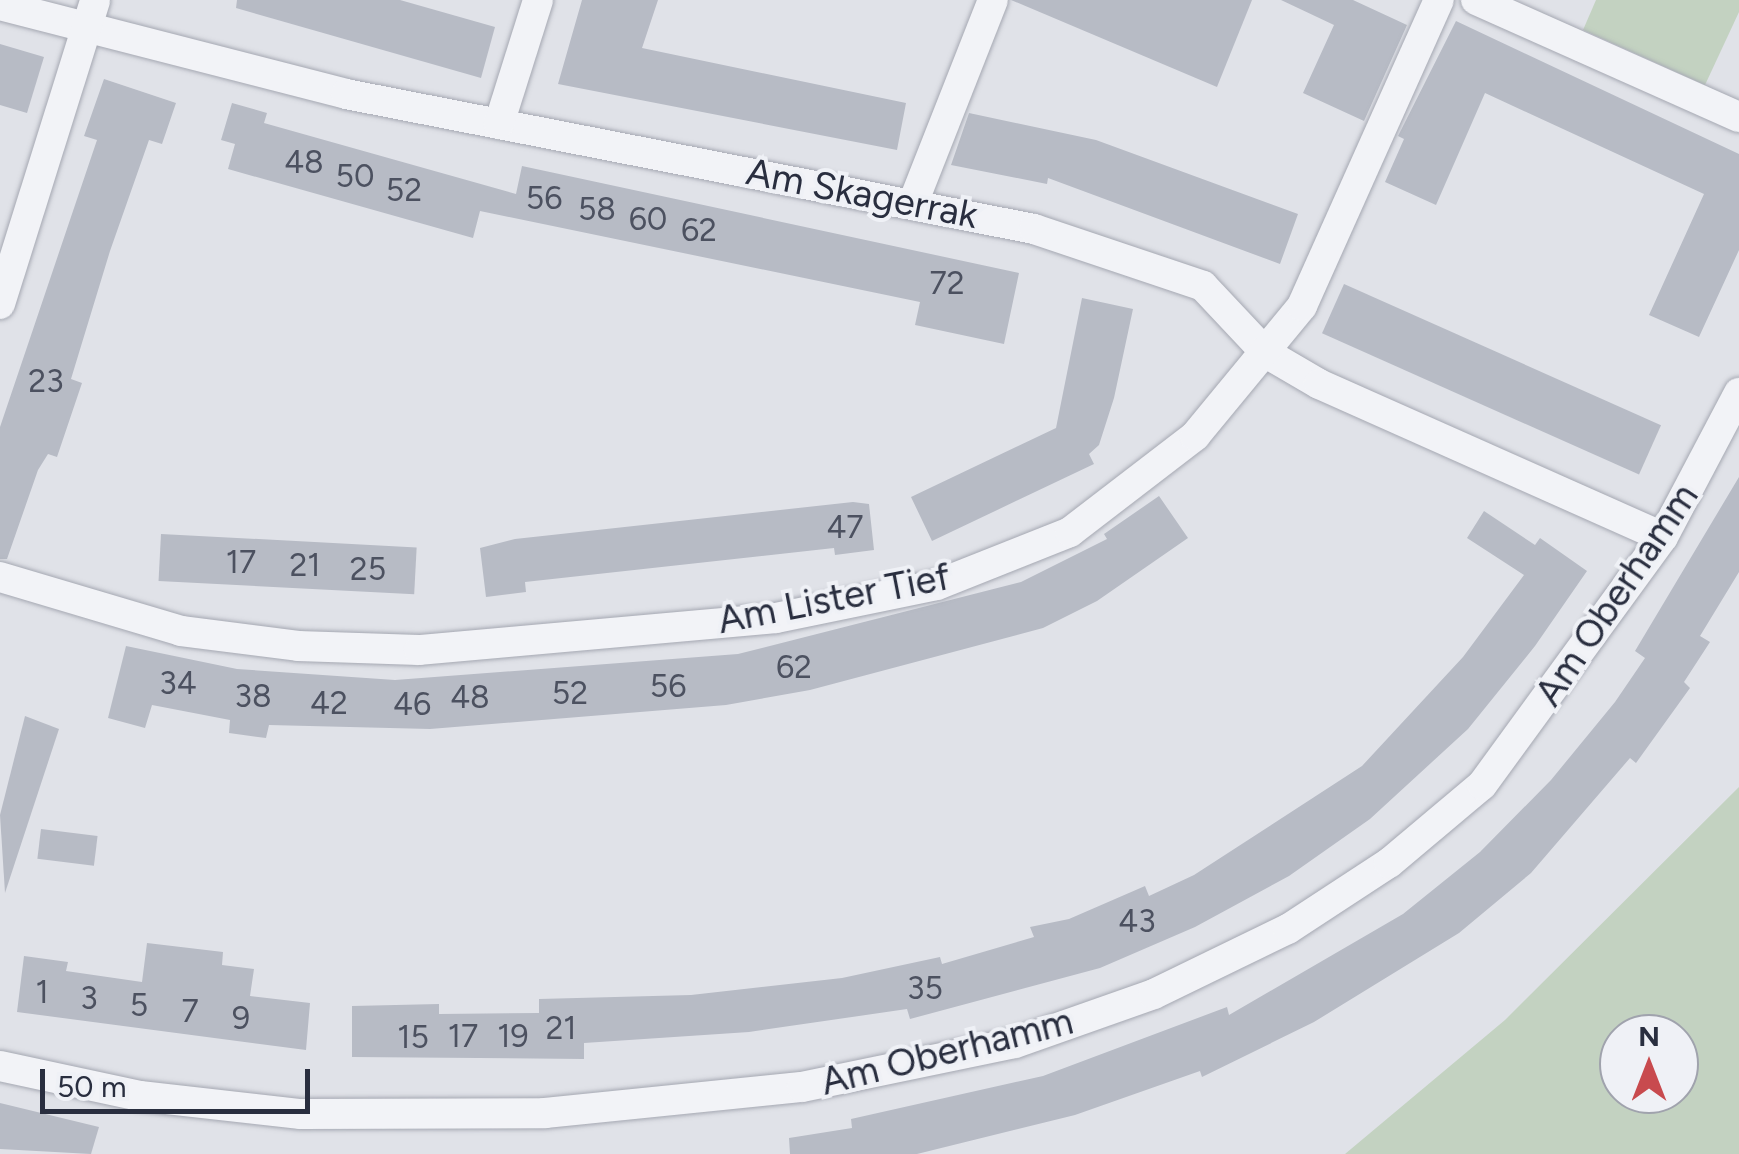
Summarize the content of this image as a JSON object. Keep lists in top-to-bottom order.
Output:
{
  "streets": {
    "street": ["Am Skagerrak", "Am Oberhamm", "Am Lister Tief"]
  },
  "crossings": [
    ["Am Skagerrak", "Am Oberhamm"],
    ["Am Skagerrak", "Am Lister Tief"]
  ],
  "house_numbers": [
    "48",
    "50",
    "52",
    "56",
    "58",
    "60",
    "62",
    "72",
    "23",
    "47",
    "17",
    "21",
    "25",
    "62",
    "34",
    "56",
    "52",
    "38",
    "48",
    "42",
    "46",
    "43",
    "35",
    "1",
    "3",
    "5",
    "7",
    "9",
    "21",
    "17",
    "19",
    "15"
  ],
  "scale_bar": "50 m",
  "north": "top"
}
